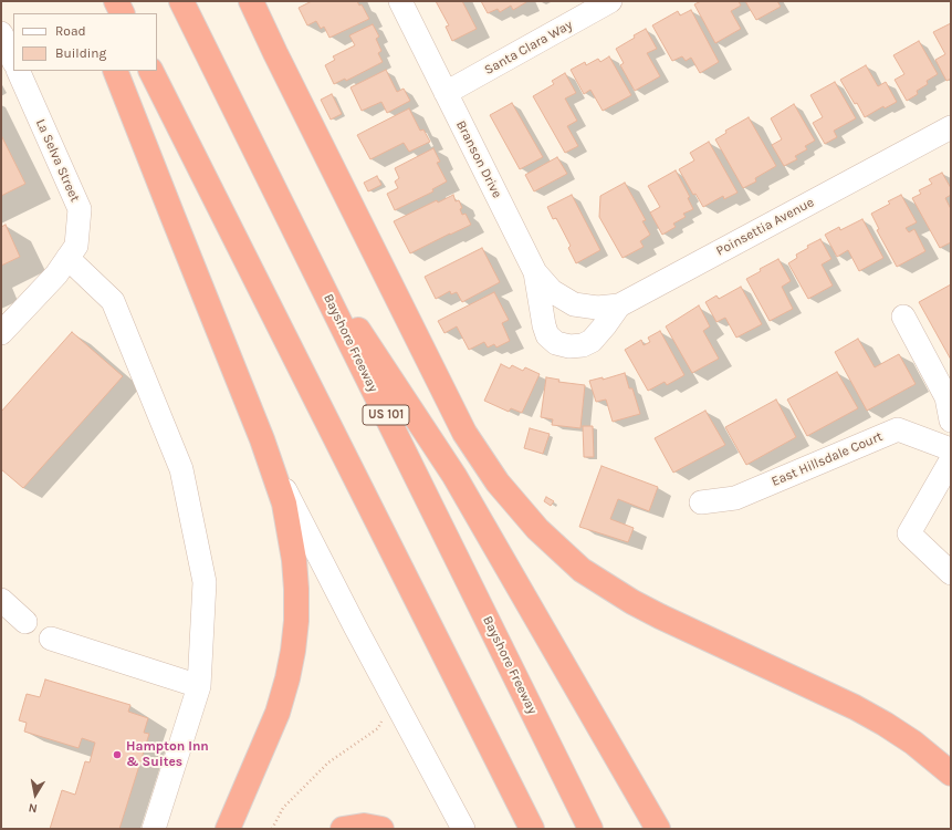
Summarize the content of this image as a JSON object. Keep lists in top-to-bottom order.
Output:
{
  "streets": {
    "highway": ["Bayshore Freeway", "US 101"],
    "street": [
      "Santa Clara Way",
      "Branson Drive",
      "La Selva Street",
      "Poinsettia Avenue",
      "East Hillsdale Court"
    ]
  },
  "crossings": [
    ["Santa Clara Way", "Branson Drive"],
    ["Branson Drive", "Poinsettia Avenue"]
  ],
  "places": ["Hampton Inn & Suites"],
  "legend": ["Road", "Building"],
  "north": "bottom"
}
